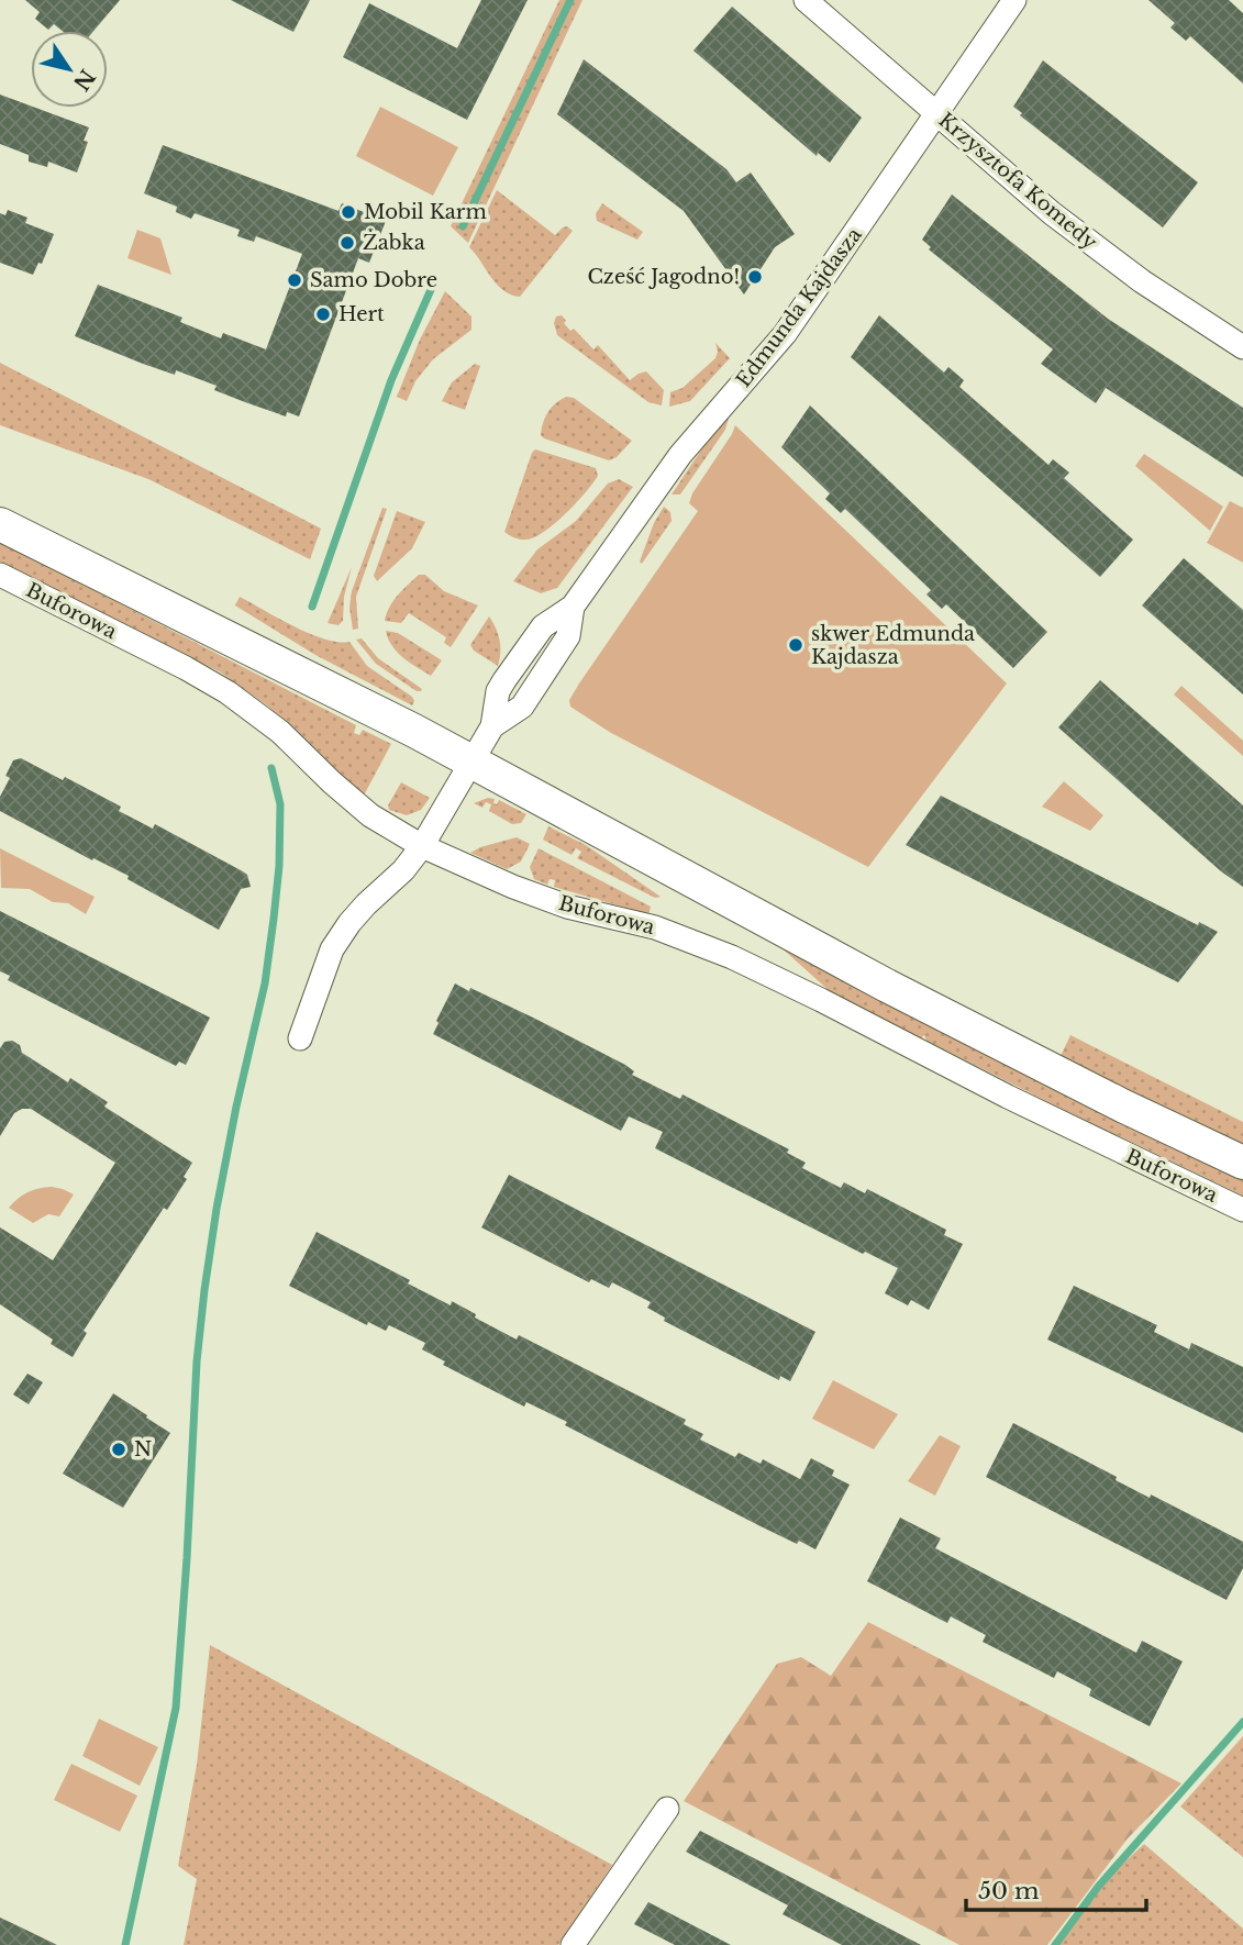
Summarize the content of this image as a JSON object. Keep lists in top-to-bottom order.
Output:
{
  "streets": {
    "street": ["Krzysztofa Komedy", "Edmunda Kajdasza", "Buforowa"]
  },
  "crossings": [
    ["Krzysztofa Komedy", "Edmunda Kajdasza"],
    ["Edmunda Kajdasza", "Buforowa"]
  ],
  "places": [
    "Mobil Karm",
    "Żabka",
    "Cześć Jagodno!",
    "Samo Dobre",
    "Hert",
    "skwer Edmunda Kajdasza",
    "N"
  ],
  "scale_bar": "50 m",
  "north": "bottom right"
}
